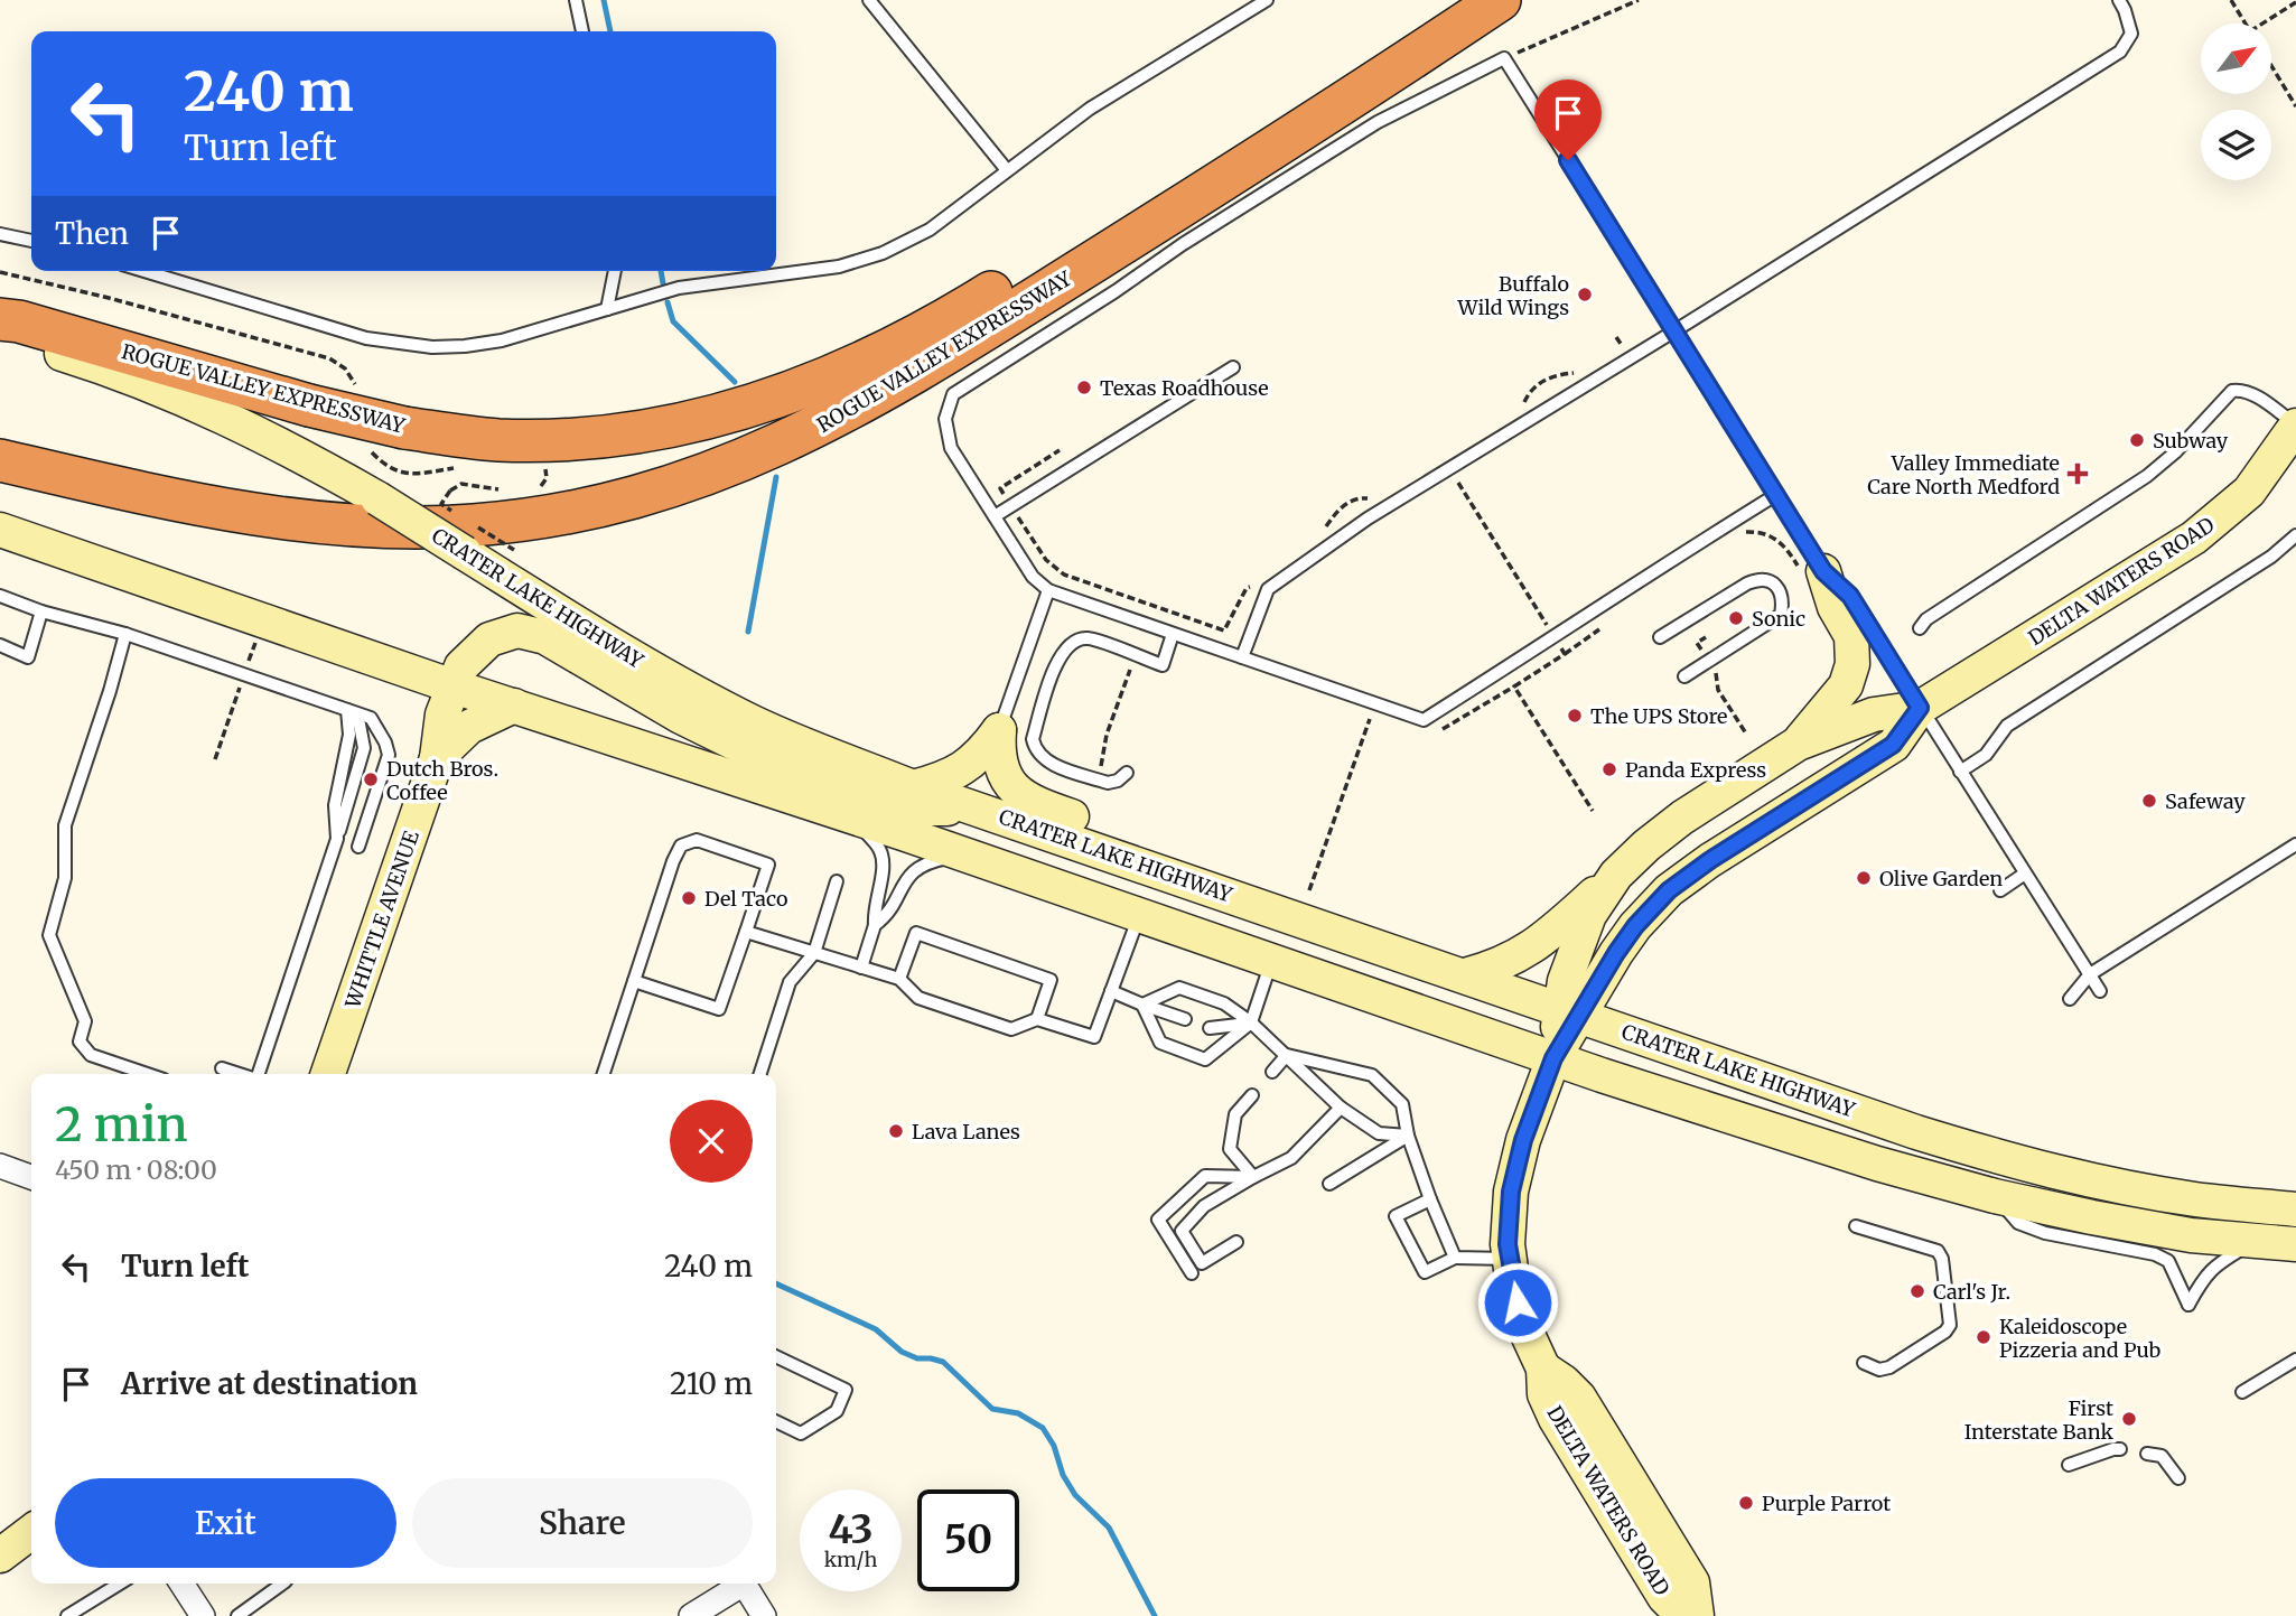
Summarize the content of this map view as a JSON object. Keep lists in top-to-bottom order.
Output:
{
  "streets": {
    "highway": ["ROGUE VALLEY EXPRESSWAY"],
    "main road": ["DELTA WATERS ROAD", "CRATER LAKE HIGHWAY", "WHITTLE AVENUE"]
  },
  "crossings": [
    ["DELTA WATERS ROAD", "CRATER LAKE HIGHWAY"],
    ["CRATER LAKE HIGHWAY", "WHITTLE AVENUE"]
  ],
  "places": {
    "other": [
      "Buffalo Wild Wings",
      "Texas Roadhouse",
      "Subway",
      "Sonic",
      "The UPS Store",
      "Panda Express",
      "Dutch Bros. Coffee",
      "Safeway",
      "Olive Garden",
      "Del Taco",
      "Lava Lanes",
      "Carl's Jr.",
      "Kaleidoscope Pizzeria and Pub",
      "First Interstate Bank",
      "Purple Parrot"
    ],
    "health": ["Valley Immediate Care North Medford"]
  },
  "north": "top right",
  "page": {
    "turn": ["240 m", "Turn left"],
    "then": "Then",
    "heading": ["2 min", "450 m · 08:00"],
    "list": [
      {
        "name": "Turn left",
        "value": "240 m"
      },
      {
        "name": "Arrive at destination",
        "value": "210 m"
      }
    ],
    "buttons": ["Exit", "Share"],
    "speed": "43 km/h",
    "limit": "50"
  }
}
